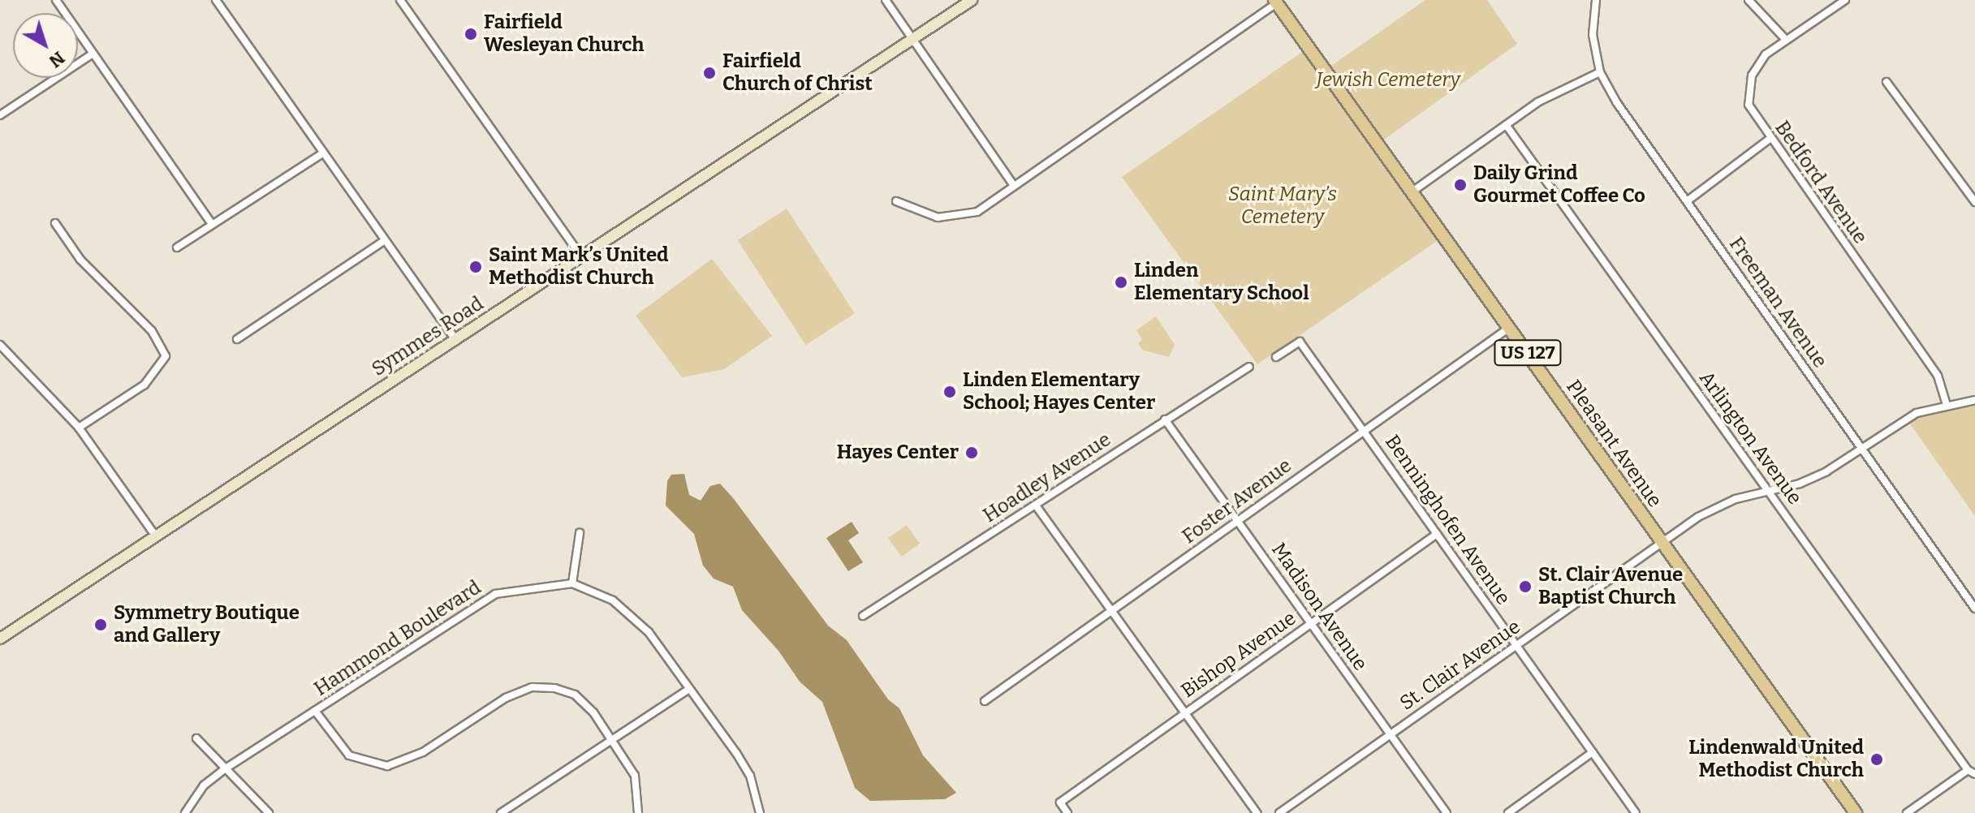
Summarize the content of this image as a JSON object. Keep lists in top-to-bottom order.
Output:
{
  "streets": {
    "main road": ["Symmes Road", "US 127", "Pleasant Avenue"],
    "street": [
      "Bedford Avenue",
      "Freeman Avenue",
      "Arlington Avenue",
      "Hoadley Avenue",
      "Foster Avenue",
      "Benninghofen Avenue",
      "Madison Avenue",
      "Hammond Boulevard",
      "Bishop Avenue",
      "St. Clair Avenue"
    ]
  },
  "crossings": [
    ["Bedford Avenue", "St. Clair Avenue"],
    ["Freeman Avenue", "St. Clair Avenue"],
    ["Arlington Avenue", "St. Clair Avenue"],
    ["Pleasant Avenue", "Foster Avenue"],
    ["Pleasant Avenue", "St. Clair Avenue"],
    ["Hoadley Avenue", "Madison Avenue"],
    ["Foster Avenue", "Benninghofen Avenue"],
    ["Foster Avenue", "Madison Avenue"],
    ["Benninghofen Avenue", "Bishop Avenue"],
    ["Benninghofen Avenue", "St. Clair Avenue"],
    ["Madison Avenue", "Bishop Avenue"],
    ["Madison Avenue", "St. Clair Avenue"]
  ],
  "parks": ["Jewish Cemetery", "Saint Mary’s Cemetery"],
  "places": [
    "Fairfield Wesleyan Church",
    "Fairfield Church of Christ",
    "Daily Grind Gourmet Coffee Co",
    "Saint Mark’s United Methodist Church",
    "Linden Elementary School",
    "Linden Elementary School; Hayes Center",
    "Hayes Center",
    "St. Clair Avenue Baptist Church",
    "Symmetry Boutique and Gallery",
    "Lindenwald United Methodist Church"
  ],
  "north": "bottom right"
}
